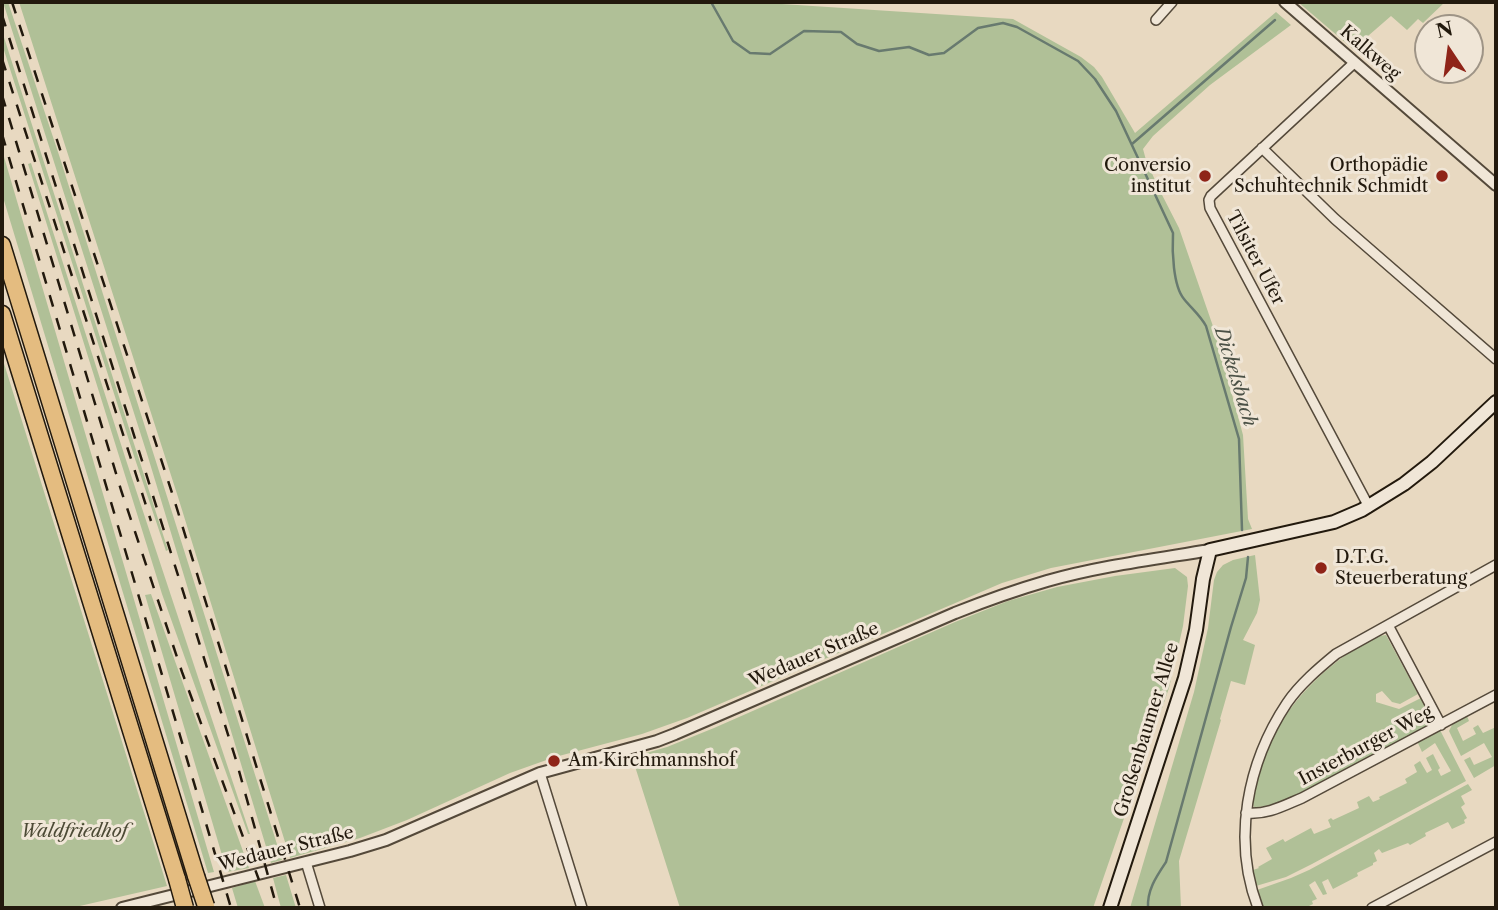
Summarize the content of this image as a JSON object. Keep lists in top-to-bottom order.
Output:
{
  "streets": {
    "main road": ["Wedauer Straße", "Großenbaumer Allee"],
    "street": ["Kalkweg", "Tilsiter Ufer", "Insterburger Weg"]
  },
  "crossings": [
    ["Kalkweg", "Tilsiter Ufer"],
    ["Tilsiter Ufer", "Wedauer Straße"],
    ["Wedauer Straße", "Großenbaumer Allee"]
  ],
  "water": ["Dickelsbach"],
  "parks": ["Waldfriedhof"],
  "places": [
    "Conversio institut",
    "Orthopädie Schuhtechnik Schmidt",
    "D.T.G. Steuerberatung",
    "Am Kirchmannshof"
  ],
  "north": "top"
}
